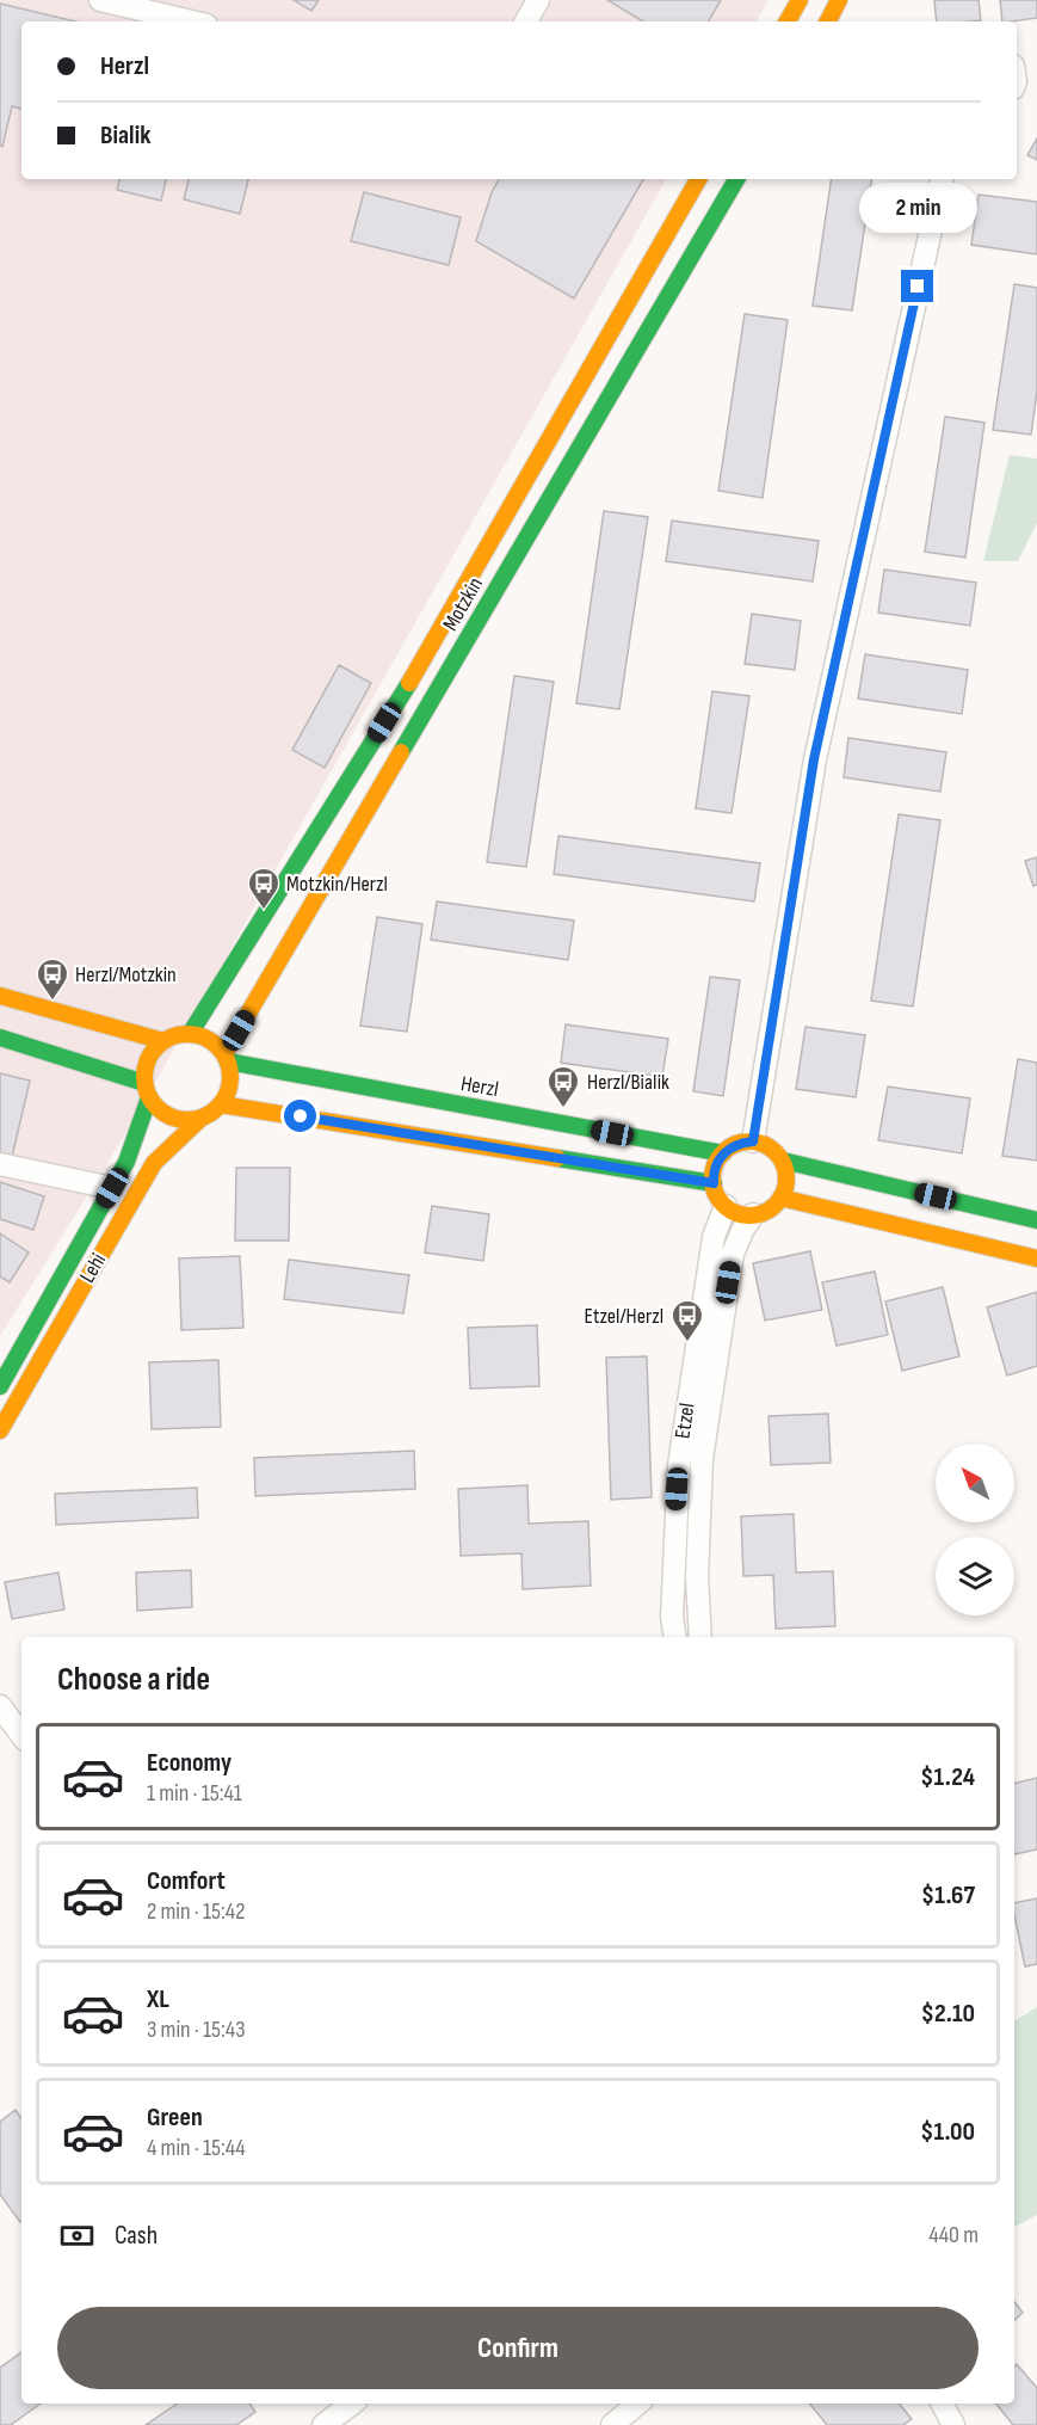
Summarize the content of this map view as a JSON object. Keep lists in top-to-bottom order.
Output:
{
  "streets": {
    "street": [
      "Motzkin",
      "Herzl",
      "Lehi",
      "Etzel"
    ]
  },
  "crossings": [
    ["Motzkin", "Herzl"],
    ["Motzkin", "Lehi"],
    ["Herzl", "Lehi"],
    ["Herzl", "Etzel"]
  ],
  "places": {
    "bus stop": [
      "Motzkin/Herzl",
      "Herzl/Motzkin",
      "Herzl/Bialik",
      "Etzel/Herzl"
    ]
  },
  "north": "top left",
  "page": {
    "banner": ["Herzl", "Bialik"],
    "bubble": "2 min",
    "heading": "Choose a ride",
    "list": [
      {
        "name": "Economy",
        "note": "1 min · 15:41",
        "value": "$1.24"
      },
      {
        "name": "Comfort",
        "note": "2 min · 15:42",
        "value": "$1.67"
      },
      {
        "name": "XL",
        "note": "3 min · 15:43",
        "value": "$2.10"
      },
      {
        "name": "Green",
        "note": "4 min · 15:44",
        "value": "$1.00"
      }
    ],
    "pay": ["Cash", "440 m"],
    "buttons": "Confirm"
  }
}
